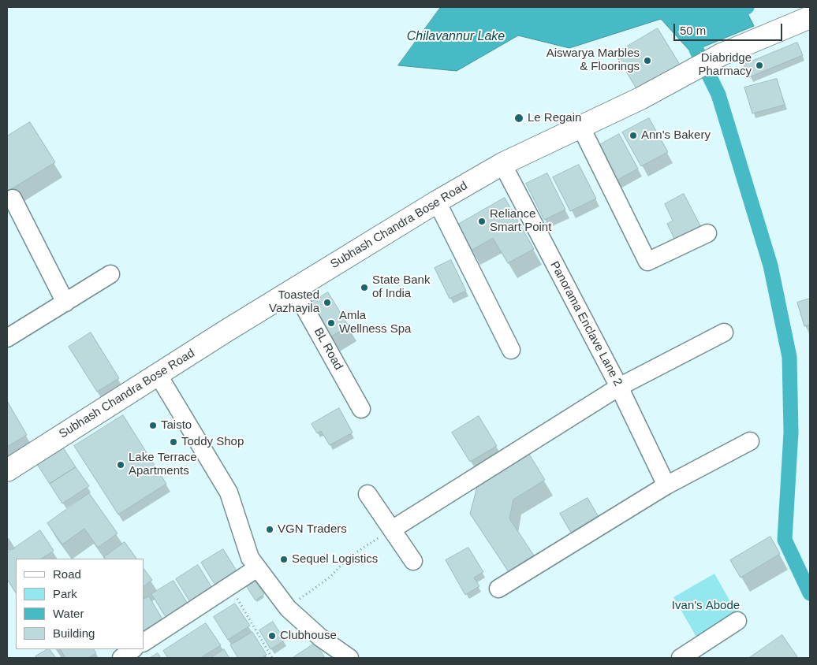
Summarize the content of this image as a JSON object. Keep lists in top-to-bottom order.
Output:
{
  "streets": {
    "main road": ["Subhash Chandra Bose Road"],
    "street": ["Panorama Enclave Lane 2", "BL Road"]
  },
  "crossings": [
    ["Subhash Chandra Bose Road", "Panorama Enclave Lane 2"],
    ["Subhash Chandra Bose Road", "BL Road"]
  ],
  "water": ["Chilavannur Lake"],
  "parks": ["Ivan's Abode"],
  "places": [
    "Aiswarya Marbles & Floorings",
    "Diabridge Pharmacy",
    "Le Regain",
    "Ann's Bakery",
    "Reliance Smart Point",
    "State Bank of India",
    "Toasted Vazhayila",
    "Amla Wellness Spa",
    "Taisto",
    "Toddy Shop",
    "Lake Terrace Apartments",
    "VGN Traders",
    "Sequel Logistics",
    "Clubhouse"
  ],
  "legend": [
    "Road",
    "Park",
    "Water",
    "Building"
  ],
  "scale_bar": "50 m"
}
